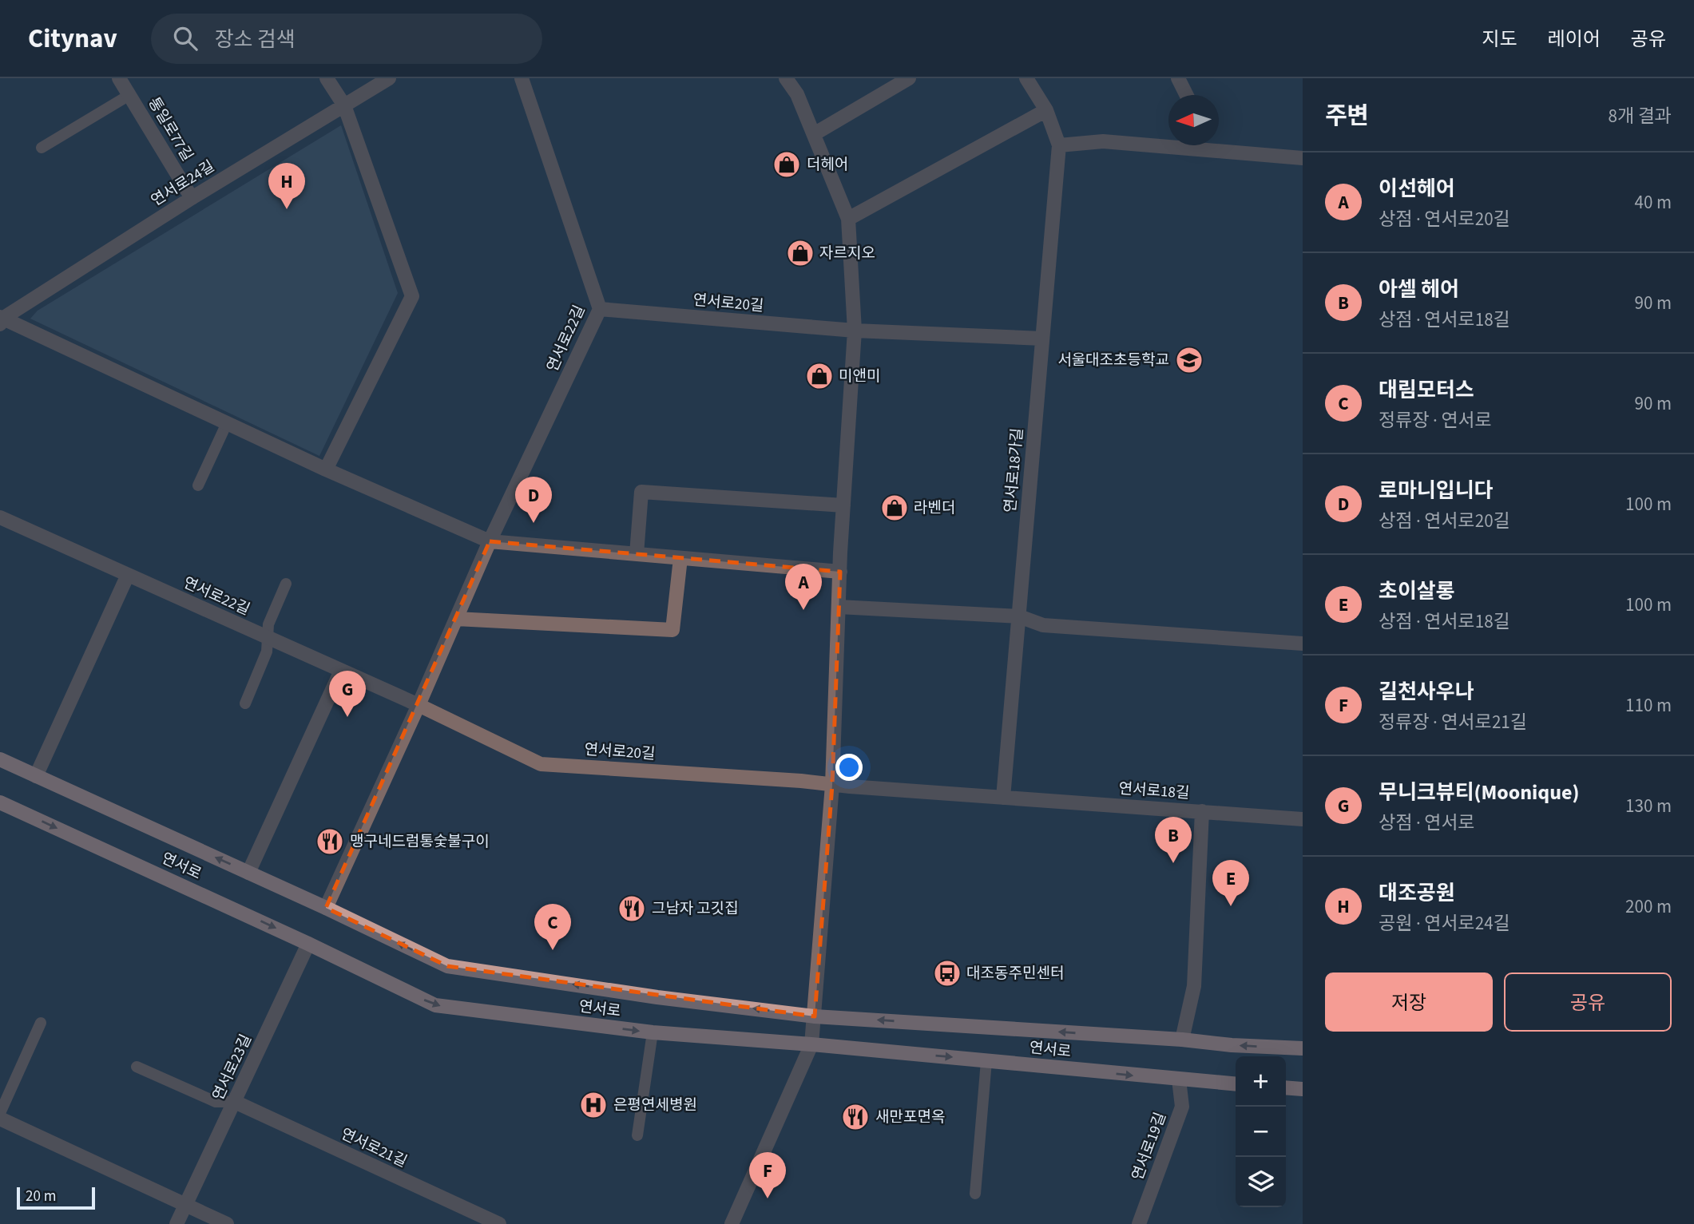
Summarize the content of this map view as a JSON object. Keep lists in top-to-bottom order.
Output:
{
  "streets": {
    "main road": ["연서로"],
    "street": [
      "통일로77길",
      "연서로24길",
      "연서로20길",
      "연서로22길",
      "연서로18가길",
      "연서로18길",
      "연서로23길",
      "연서로19길",
      "연서로21길"
    ]
  },
  "crossings": [
    ["통일로77길", "연서로24길"],
    ["연서로20길", "연서로22길"],
    ["연서로20길", "연서로18가길"],
    ["연서로20길", "연서로18길"],
    ["연서로22길", "연서로"],
    ["연서로18가길", "연서로18길"],
    ["연서로", "연서로23길"],
    ["연서로", "연서로19길"],
    ["연서로23길", "연서로21길"]
  ],
  "places": {
    "shop": [
      "더헤어",
      "자르지오",
      "미앤미",
      "라벤더"
    ],
    "school or university": ["서울대조초등학교"],
    "restaurant": ["맹구네드럼통숯불구이", "그남자 고깃집", "새만포면옥"],
    "bus stop": ["대조동주민센터"],
    "hospital": ["은평연세병원"]
  },
  "scale_bar": "20 m",
  "north": "left",
  "page": {
    "header": "Citynav",
    "search": "장소 검색",
    "nav": ["지도", "레이어", "공유"],
    "heading": ["주변", "8개 결과"],
    "list": [
      {
        "mark": "A",
        "name": "이선헤어",
        "note": "상점 · 연서로20길",
        "value": "40 m"
      },
      {
        "mark": "B",
        "name": "아셀 헤어",
        "note": "상점 · 연서로18길",
        "value": "90 m"
      },
      {
        "mark": "C",
        "name": "대림모터스",
        "note": "정류장 · 연서로",
        "value": "90 m"
      },
      {
        "mark": "D",
        "name": "로마니입니다",
        "note": "상점 · 연서로20길",
        "value": "100 m"
      },
      {
        "mark": "E",
        "name": "초이살롱",
        "note": "상점 · 연서로18길",
        "value": "100 m"
      },
      {
        "mark": "F",
        "name": "길천사우나",
        "note": "정류장 · 연서로21길",
        "value": "110 m"
      },
      {
        "mark": "G",
        "name": "무니크뷰티(Moonique)",
        "note": "상점 · 연서로",
        "value": "130 m"
      },
      {
        "mark": "H",
        "name": "대조공원",
        "note": "공원 · 연서로24길",
        "value": "200 m"
      }
    ],
    "pins": [
      "H",
      "D",
      "A",
      "G",
      "B",
      "E",
      "C",
      "F"
    ],
    "buttons": ["저장", "공유"],
    "map_buttons": ["+", "−"],
    "scale": "20 m"
  }
}
